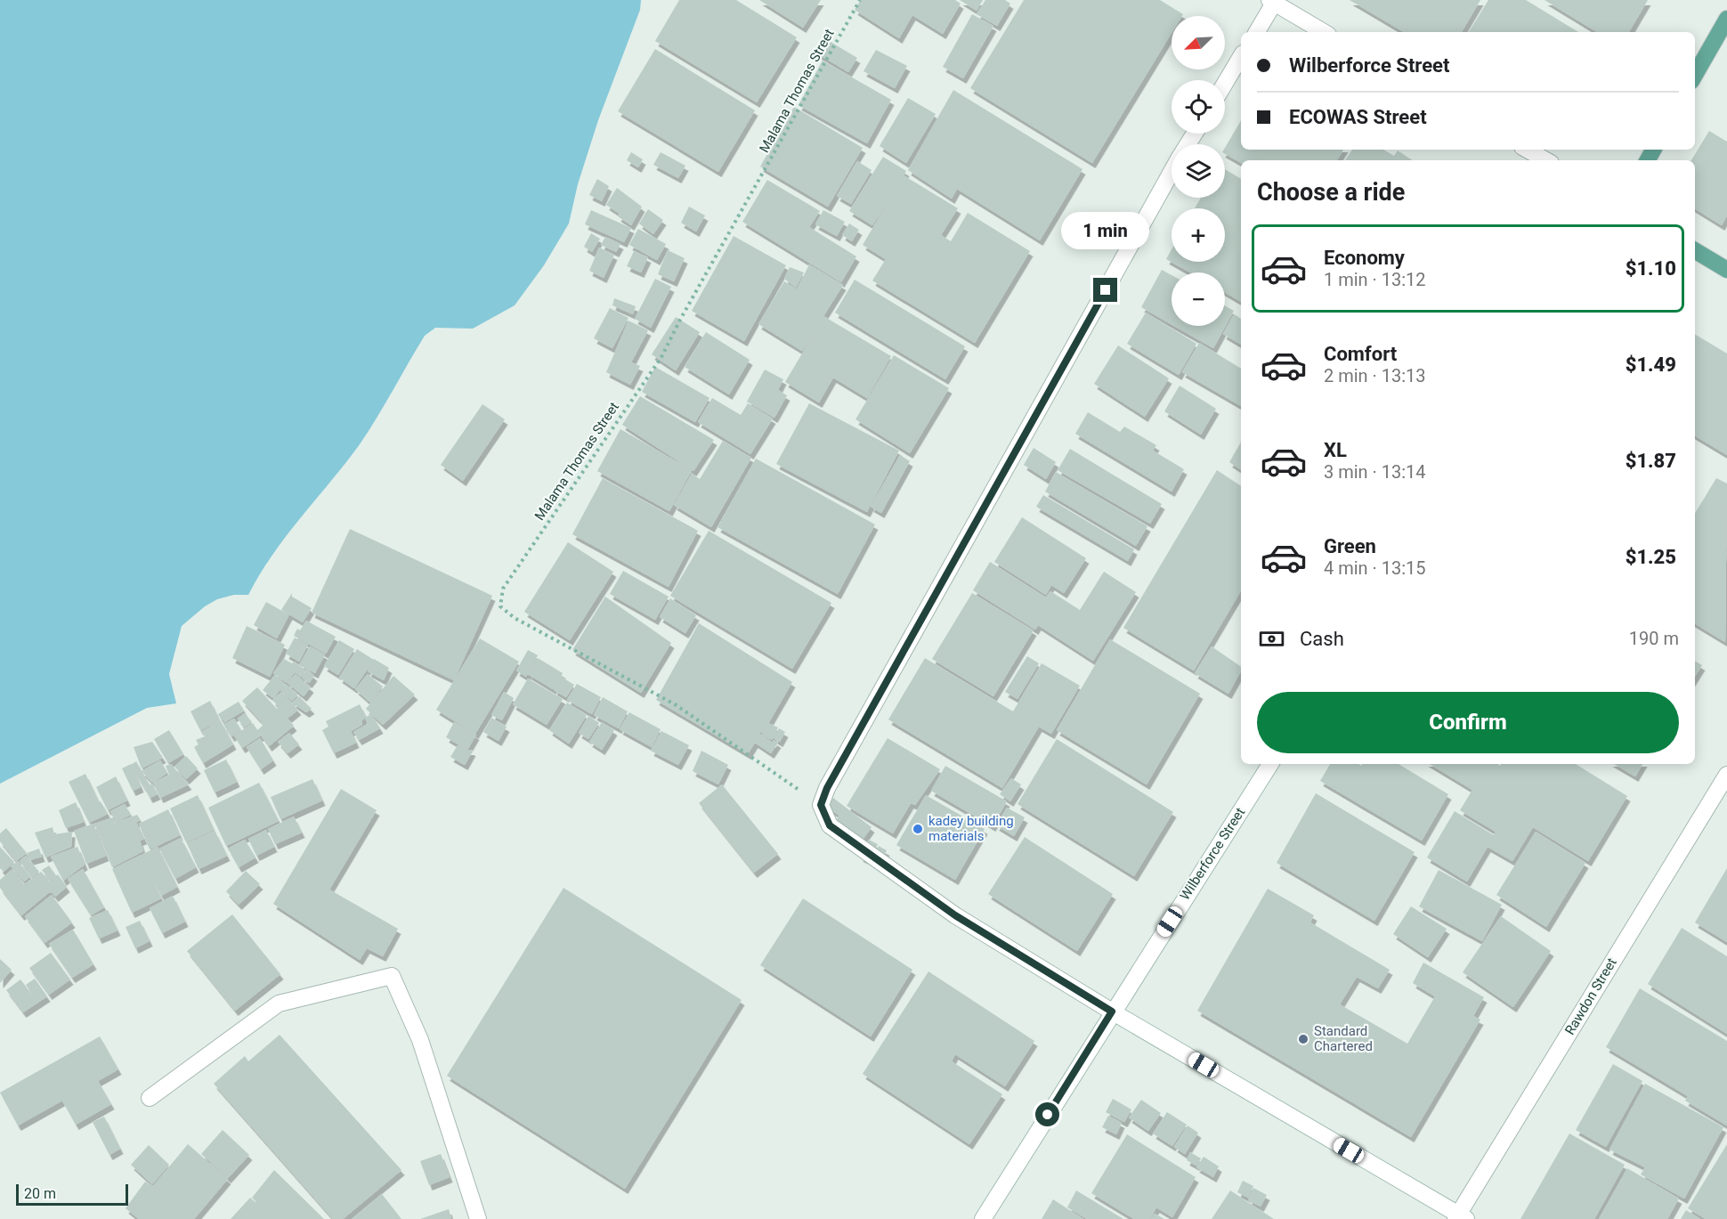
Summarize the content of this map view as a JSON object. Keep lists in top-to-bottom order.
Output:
{
  "streets": {
    "street": ["Wilberforce Street", "Rawdon Street"],
    "path": ["Malama Thomas Street"]
  },
  "places": ["kadey building materials", "Standard Chartered"],
  "scale_bar": "20 m",
  "north": "bottom left",
  "page": {
    "map_buttons": ["+", "−"],
    "banner": ["Wilberforce Street", "ECOWAS Street"],
    "heading": "Choose a ride",
    "bubble": "1 min",
    "list": [
      {
        "name": "Economy",
        "note": "1 min · 13:12",
        "value": "$1.10"
      },
      {
        "name": "Comfort",
        "note": "2 min · 13:13",
        "value": "$1.49"
      },
      {
        "name": "XL",
        "note": "3 min · 13:14",
        "value": "$1.87"
      },
      {
        "name": "Green",
        "note": "4 min · 13:15",
        "value": "$1.25"
      }
    ],
    "pay": ["Cash", "190 m"],
    "buttons": "Confirm",
    "scale": "20 m"
  }
}
